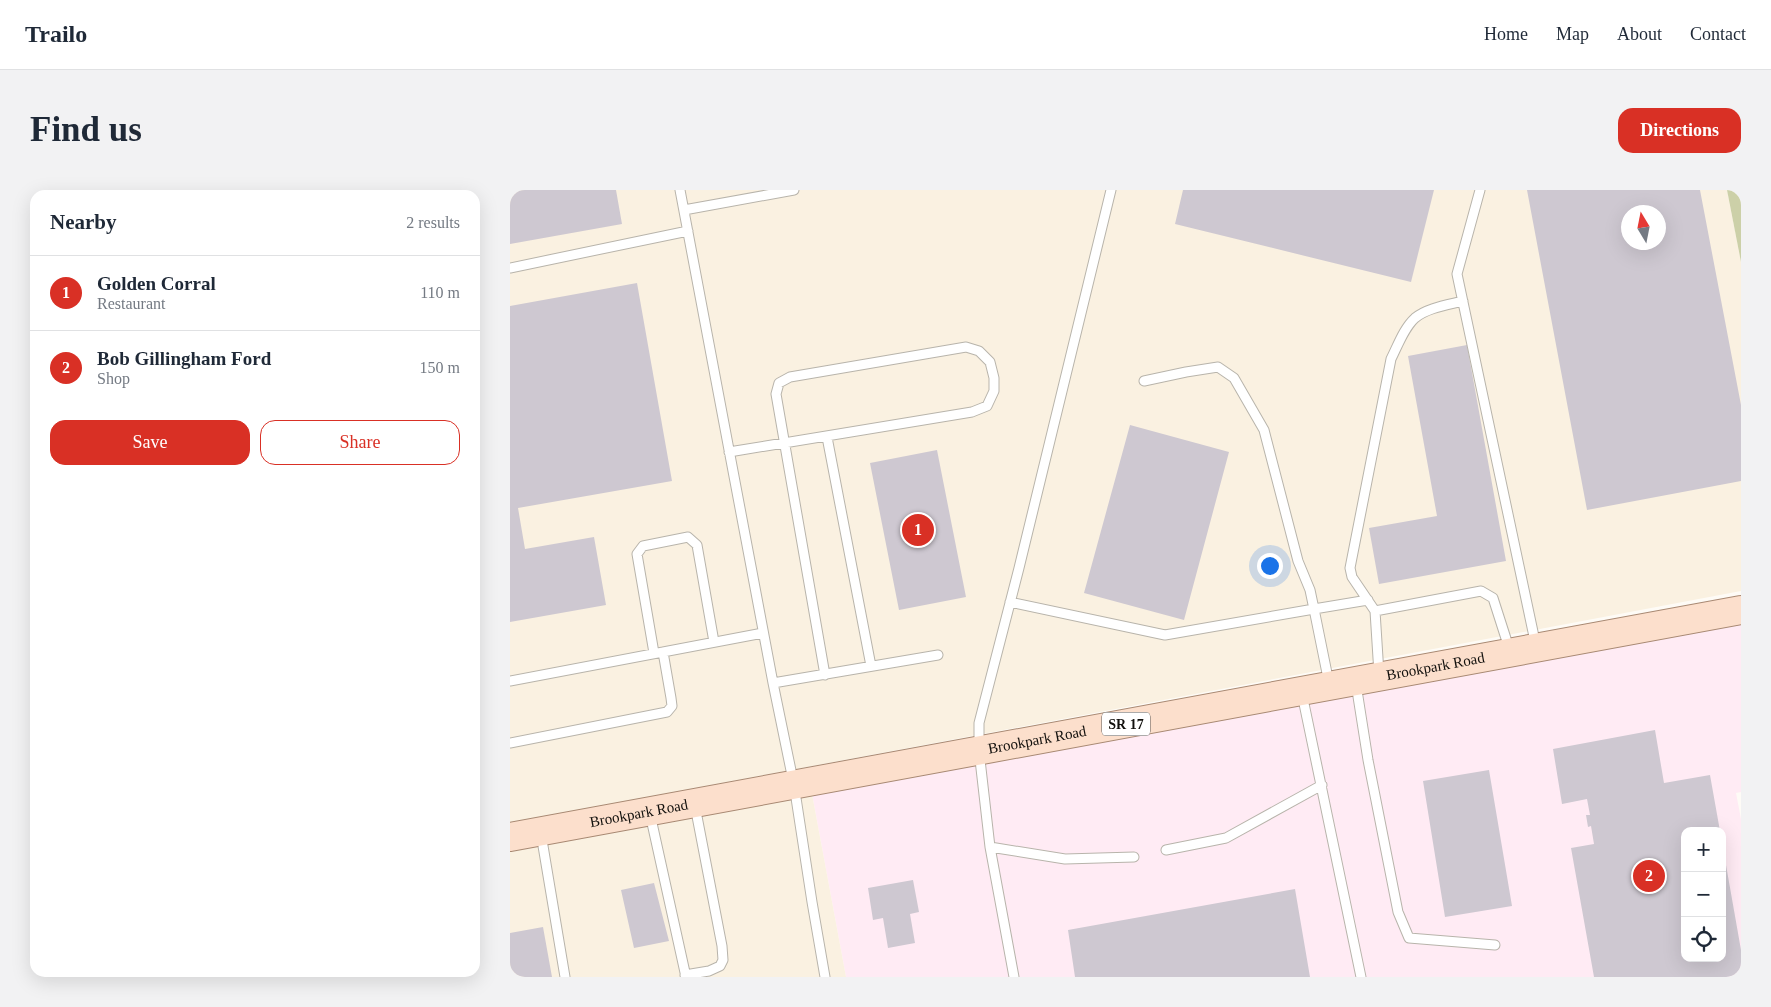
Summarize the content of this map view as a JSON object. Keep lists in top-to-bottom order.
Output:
{
  "streets": {
    "main road": ["Brookpark Road", "SR 17"]
  },
  "north": "top",
  "page": {
    "header": "Trailo",
    "nav": [
      "Home",
      "Map",
      "About",
      "Contact"
    ],
    "buttons": [
      "Directions",
      ["Save", "Share"]
    ],
    "title": "Find us",
    "heading": ["Nearby", "2 results"],
    "list": [
      {
        "mark": "1",
        "name": "Golden Corral",
        "note": "Restaurant",
        "value": "110 m"
      },
      {
        "mark": "2",
        "name": "Bob Gillingham Ford",
        "note": "Shop",
        "value": "150 m"
      }
    ],
    "pins": ["1", "2"],
    "map_buttons": ["+", "−"]
  }
}
